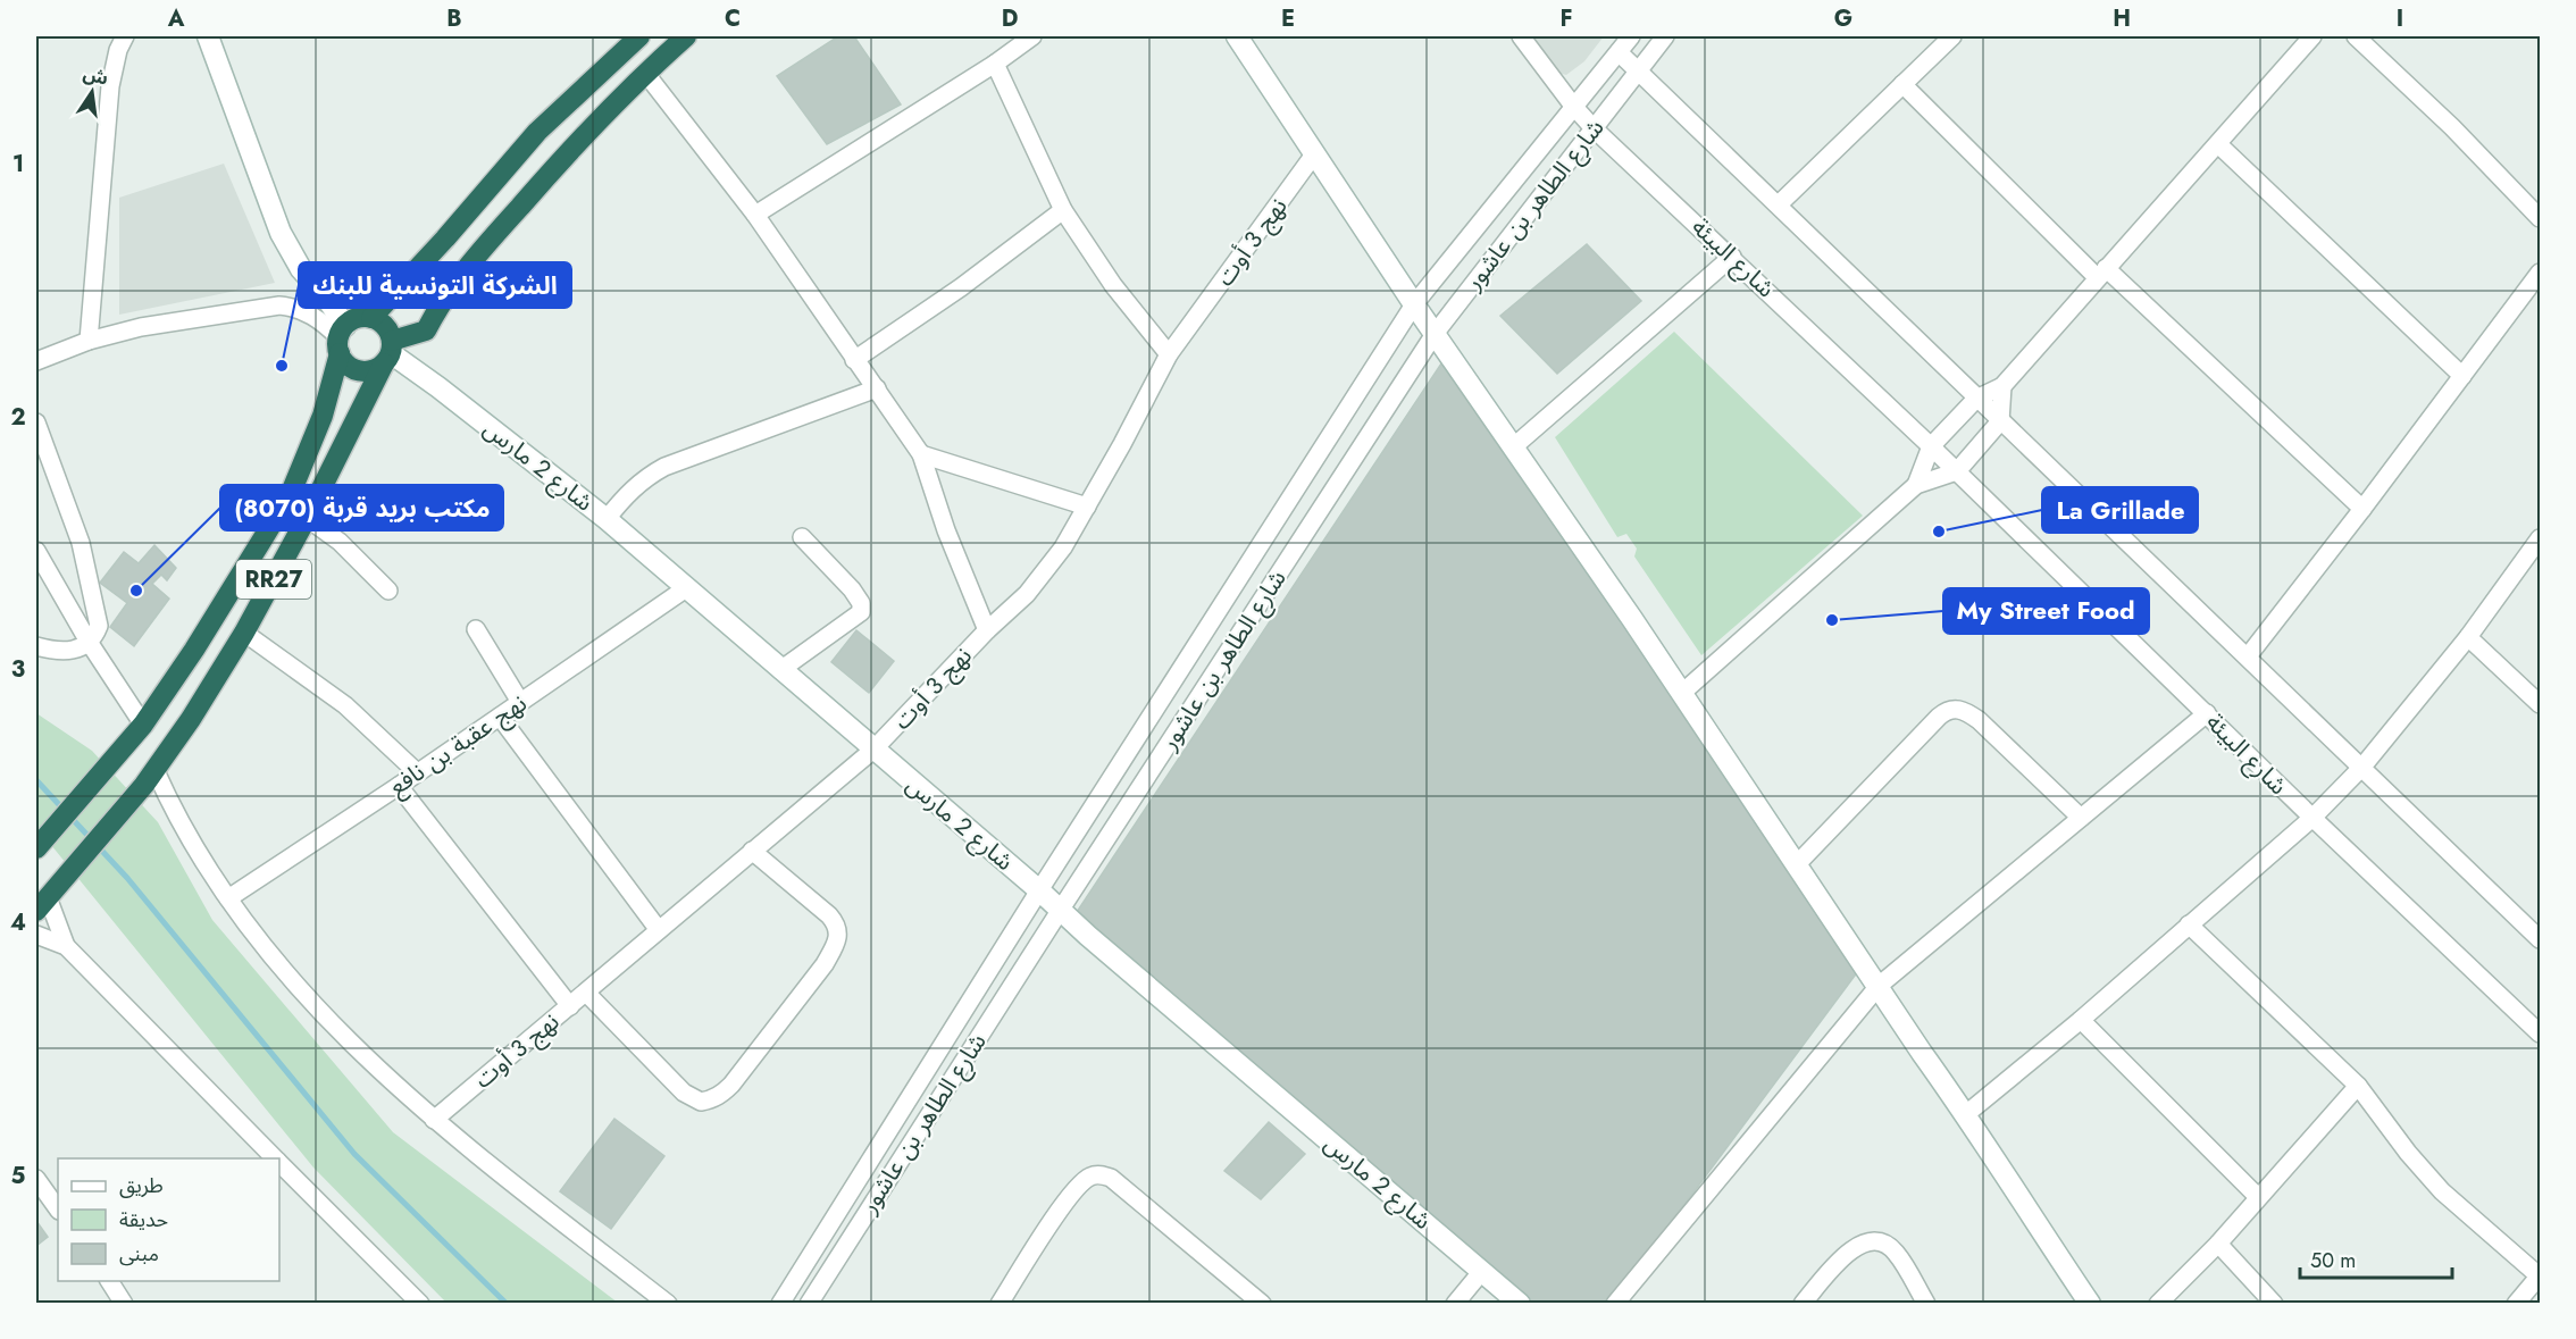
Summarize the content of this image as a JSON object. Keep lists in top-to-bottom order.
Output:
{
  "streets": {
    "highway": ["RR27"],
    "street": [
      "شارع الطاهر بن عاشور",
      "نهج 3 أوت",
      "شارع البيئة",
      "شارع 2 مارس",
      "نهج عقبة بن نافع"
    ]
  },
  "crossings": [
    ["شارع الطاهر بن عاشور", "شارع البيئة"],
    ["شارع الطاهر بن عاشور", "شارع 2 مارس"],
    ["نهج 3 أوت", "شارع 2 مارس"],
    ["شارع 2 مارس", "RR27"],
    ["شارع 2 مارس", "نهج عقبة بن نافع"]
  ],
  "places": [
    "الشركة التونسية للبنك",
    "La Grillade",
    "مكتب بريد قربة (8070)",
    "My Street Food"
  ],
  "legend": ["طريق", "حديقة", "مبنى"],
  "scale_bar": "50 m",
  "north": "top",
  "grid": {
    "columns": [
      "A",
      "B",
      "C",
      "D",
      "E",
      "F",
      "G",
      "H",
      "I"
    ],
    "rows": [
      "1",
      "2",
      "3",
      "4",
      "5"
    ]
  }
}
